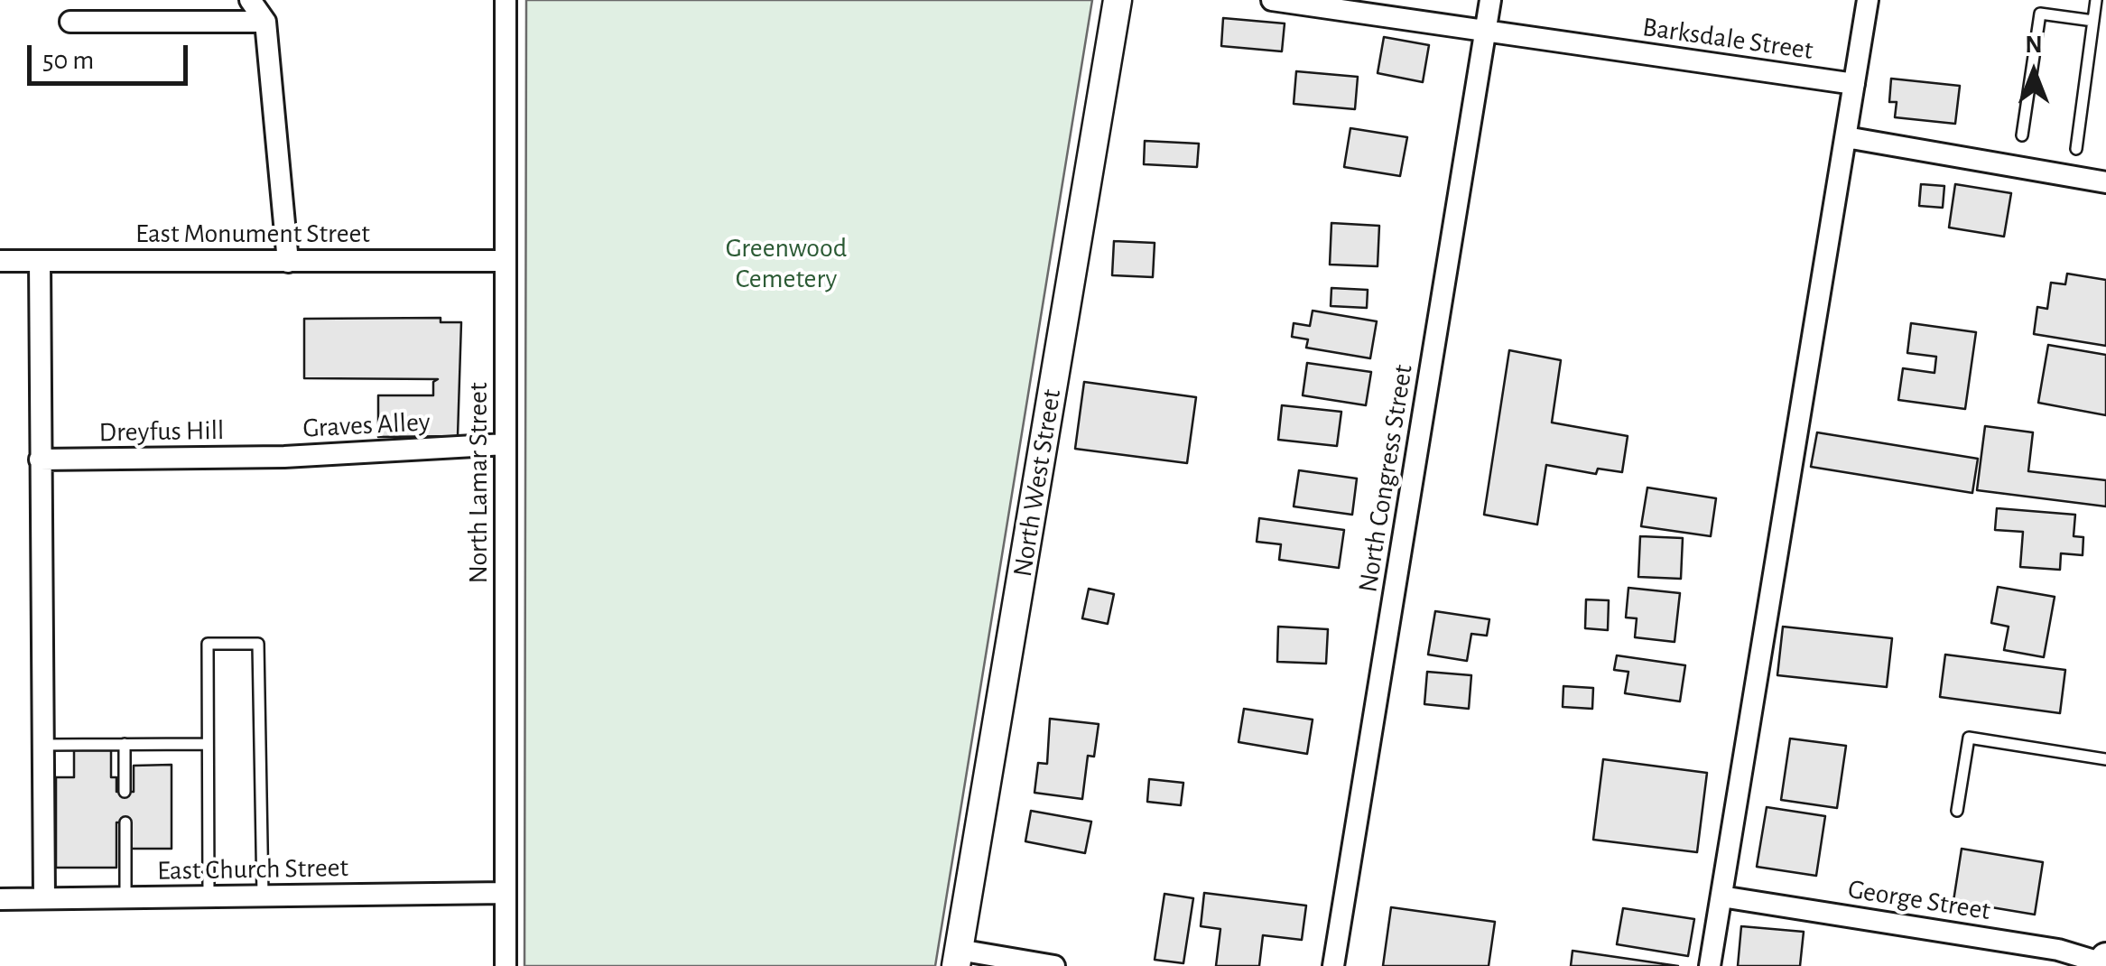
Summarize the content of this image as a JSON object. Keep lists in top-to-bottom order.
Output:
{
  "streets": {
    "street": [
      "Barksdale Street",
      "East Monument Street",
      "Graves Alley",
      "Dreyfus Hill",
      "North Congress Street",
      "North Lamar Street",
      "North West Street",
      "East Church Street",
      "George Street"
    ]
  },
  "crossings": [
    ["Barksdale Street", "North Congress Street"],
    ["East Monument Street", "North Lamar Street"],
    ["Graves Alley", "Dreyfus Hill"],
    ["Graves Alley", "North Lamar Street"],
    ["North Lamar Street", "East Church Street"]
  ],
  "parks": ["Greenwood Cemetery"],
  "scale_bar": "50 m",
  "north": "top"
}
